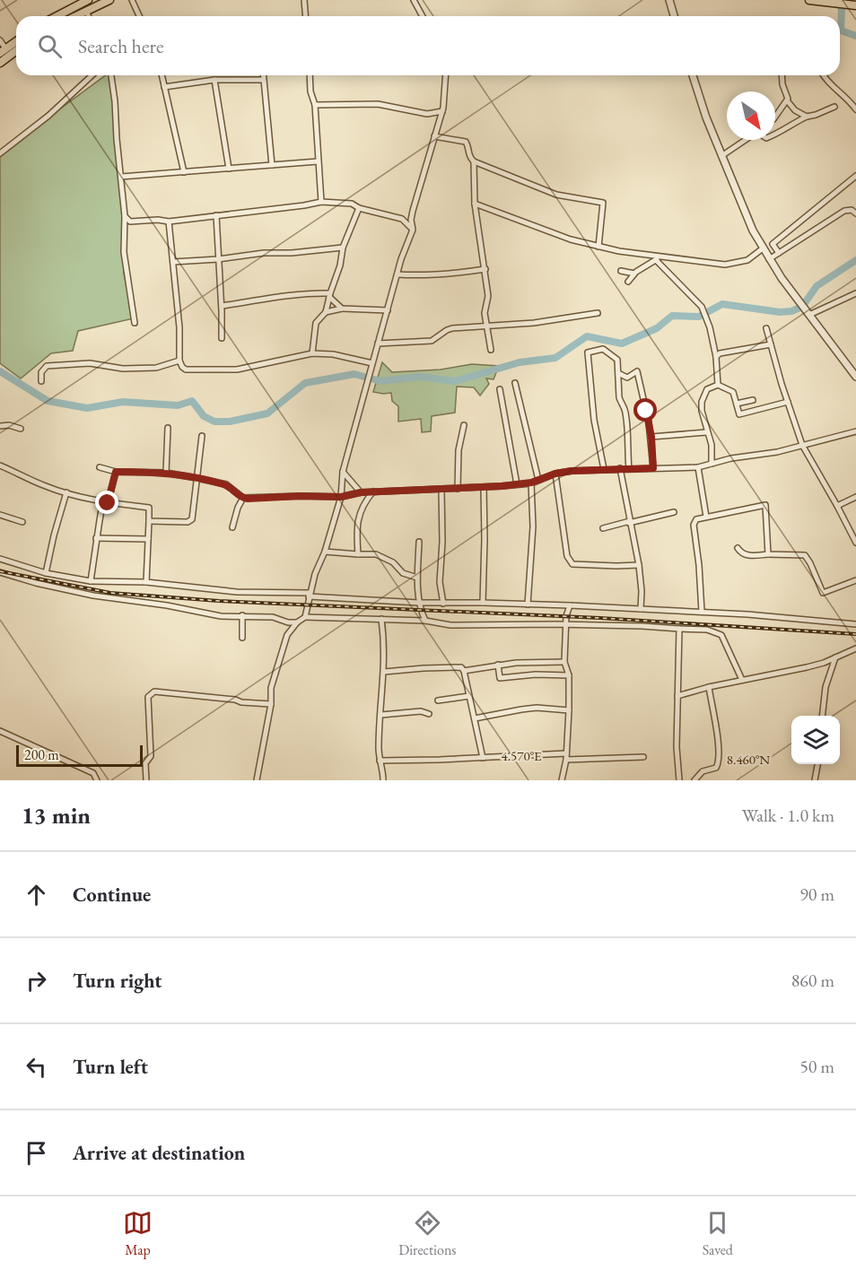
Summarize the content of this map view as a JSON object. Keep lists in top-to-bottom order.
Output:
{
  "scale_bar": "200 m",
  "north": "bottom right",
  "page": {
    "search": "Search here",
    "scale": "200 m",
    "heading": ["13 min", "Walk · 1.0 km"],
    "list": [
      ["Continue", "90 m"],
      ["Turn right", "860 m"],
      ["Turn left", "50 m"],
      "Arrive at destination"
    ],
    "nav": ["Map", "Directions", "Saved"]
  },
  "coordinates": ["4.570°E", "8.460°N"]
}
